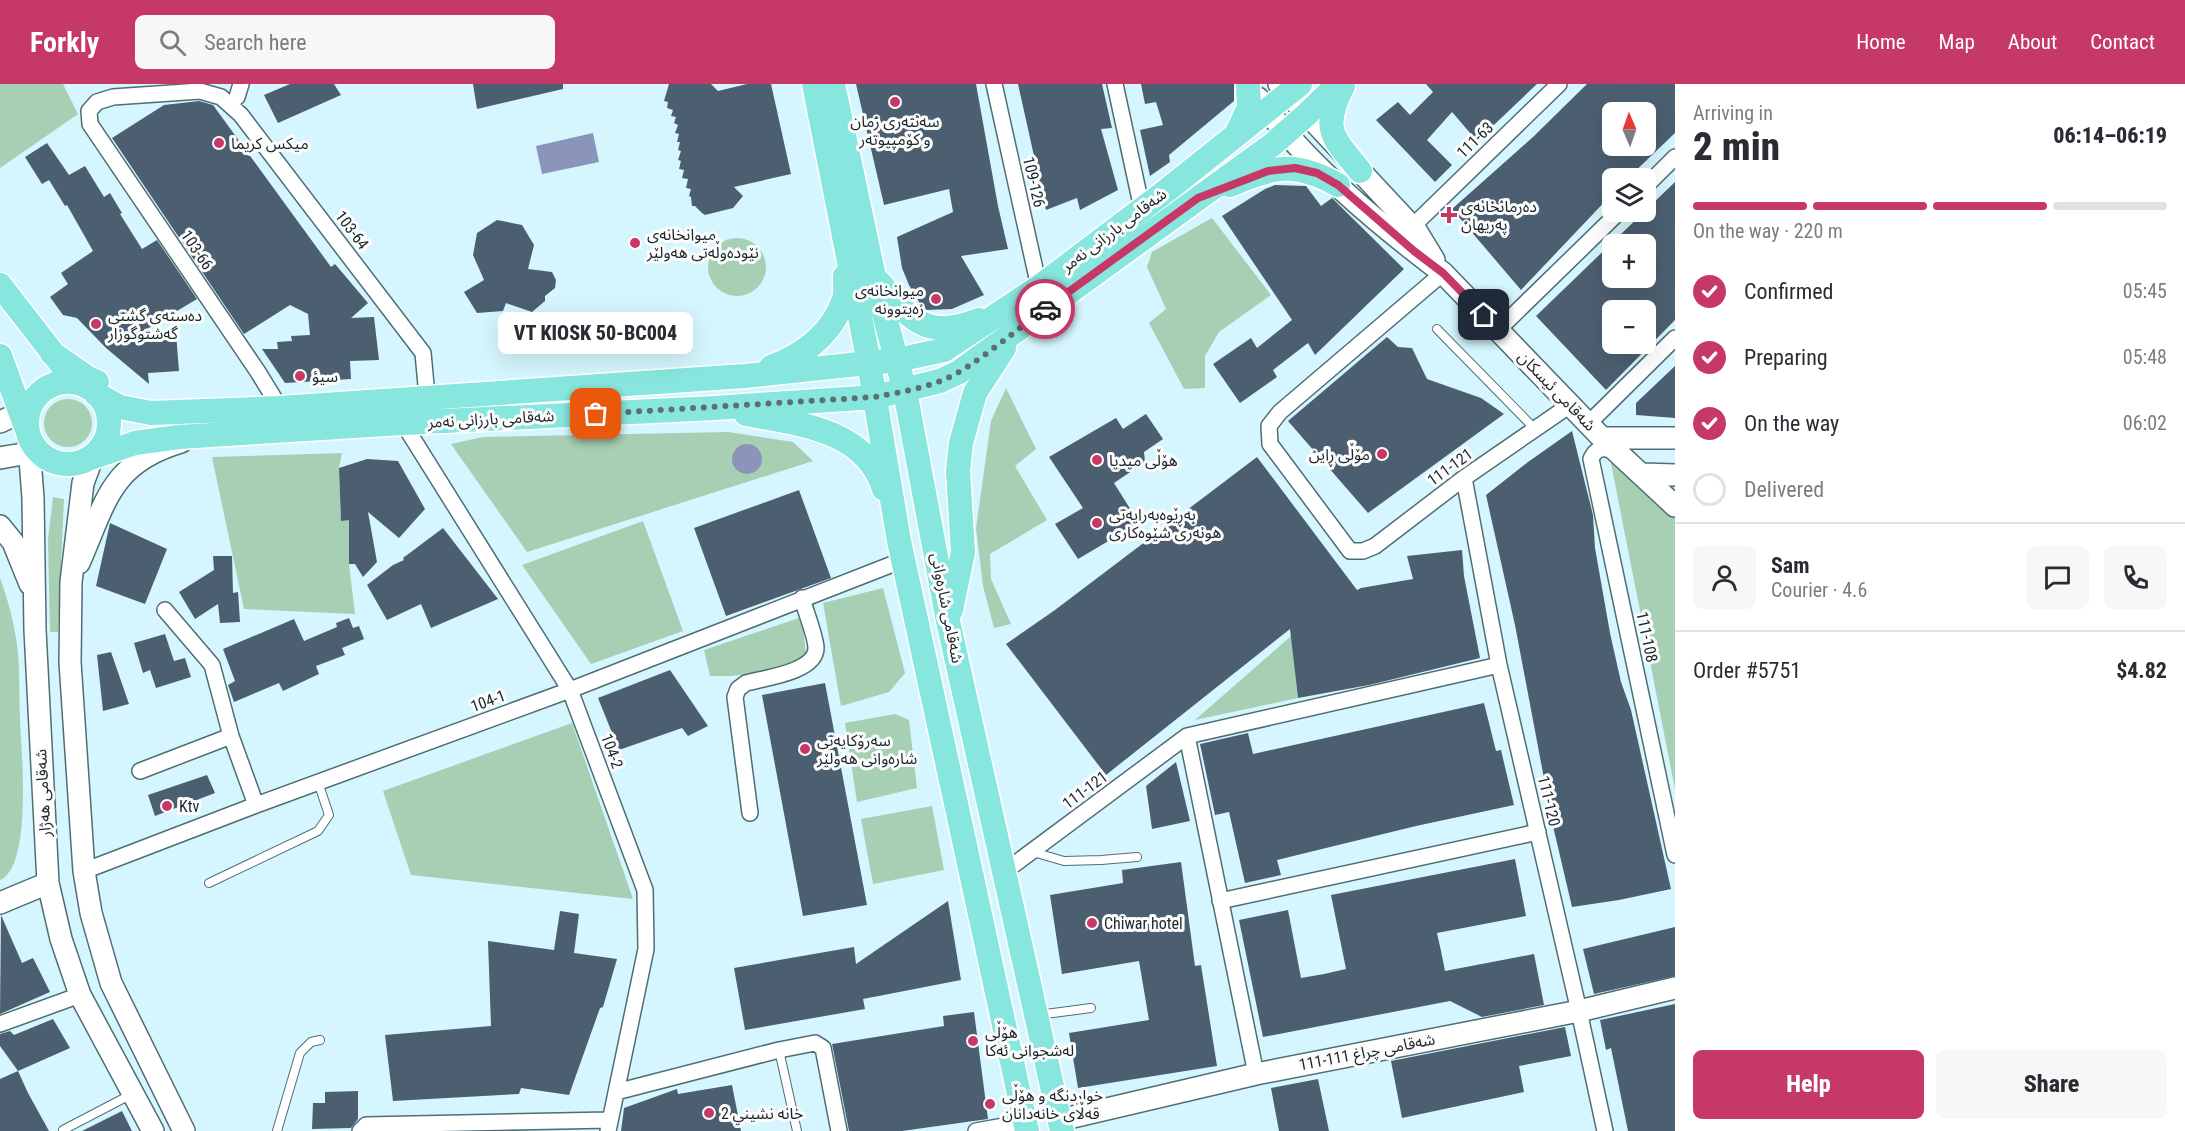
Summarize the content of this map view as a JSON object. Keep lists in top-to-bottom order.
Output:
{
  "streets": {
    "main road": [
      "شەقامی بارزانی نەمر",
      "شەقامی ئیسکان",
      "شەقامی شارەوانی",
      "شەقامی هەژار",
      "شەقامی چراغ 111-111"
    ],
    "street": [
      "111-63",
      "109-126",
      "103-64",
      "103-66",
      "111-121",
      "111-108",
      "104-1",
      "104-2",
      "111-120"
    ]
  },
  "crossings": [
    ["109-126", "شەقامی بارزانی نەمر"],
    ["103-64", "شەقامی بارزانی نەمر"],
    ["103-64", "103-66"],
    ["شەقامی بارزانی نەمر", "103-66"],
    ["شەقامی بارزانی نەمر", "شەقامی ئیسکان"],
    ["شەقامی بارزانی نەمر", "شەقامی شارەوانی"],
    ["شەقامی بارزانی نەمر", "104-2"],
    ["شەقامی بارزانی نەمر", "شەقامی هەژار"],
    ["شەقامی ئیسکان", "111-121"],
    ["شەقامی ئیسکان", "111-108"],
    ["111-121", "شەقامی شارەوانی"],
    ["111-121", "111-120"],
    ["شەقامی شارەوانی", "104-1"],
    ["شەقامی شارەوانی", "شەقامی چراغ 111-111"],
    ["104-1", "104-2"],
    ["111-120", "شەقامی چراغ 111-111"]
  ],
  "places": {
    "other": [
      "سەنتەری زمان و کۆمپیوتەر",
      "ميكس كريما",
      "میوانخانەی نێودەوڵەتی هەولێر",
      "میوانخانەی زەیتوونە",
      "ده‌سته‌ی گشتی گه‌شتوگوزار",
      "سيؤ",
      "VT KIOSK 50-BC004",
      "مۆڵی ڕاین",
      "هۆڵی میدیا",
      "بەڕێوەبەرایەتی هونەری شێوەکاری",
      "سەرۆکایەتی شارەوانی هەولێر",
      "Ktv",
      "Chiwar hotel",
      "هۆڵی لەشجوانی ئەکا",
      "خواردنگە و هۆڵی قەڵای خانەدانان",
      "خانه نشيني 2"
    ],
    "health": ["دەرمانخانەی پەریهان"]
  },
  "north": "top",
  "page": {
    "header": "Forkly",
    "search": "Search here",
    "nav": [
      "Home",
      "Map",
      "About",
      "Contact"
    ],
    "heading": ["2 min", "Arriving in", "06:14–06:19"],
    "panel": [
      "Sam",
      "Courier · 4.6",
      "Order #5751",
      "$4.82"
    ],
    "map_buttons": ["+", "−"],
    "bar": "On the way · 220 m",
    "list": [
      ["Confirmed", "05:45"],
      ["Preparing", "05:48"],
      ["On the way", "06:02"],
      "Delivered"
    ],
    "bubble": "VT KIOSK 50-BC004",
    "buttons": ["Help", "Share"]
  }
}
